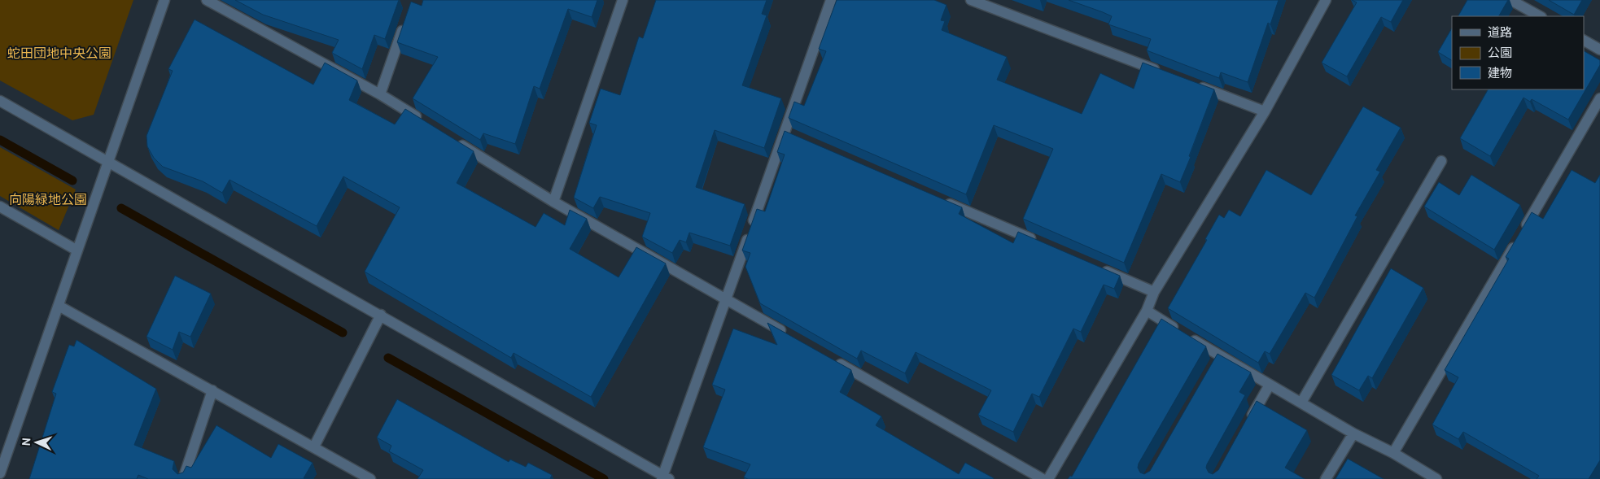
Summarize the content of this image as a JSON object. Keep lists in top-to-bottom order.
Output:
{
  "parks": ["蛇田団地中央公園", "向陽緑地公園"],
  "legend": ["道路", "公園", "建物"],
  "north": "left"
}
